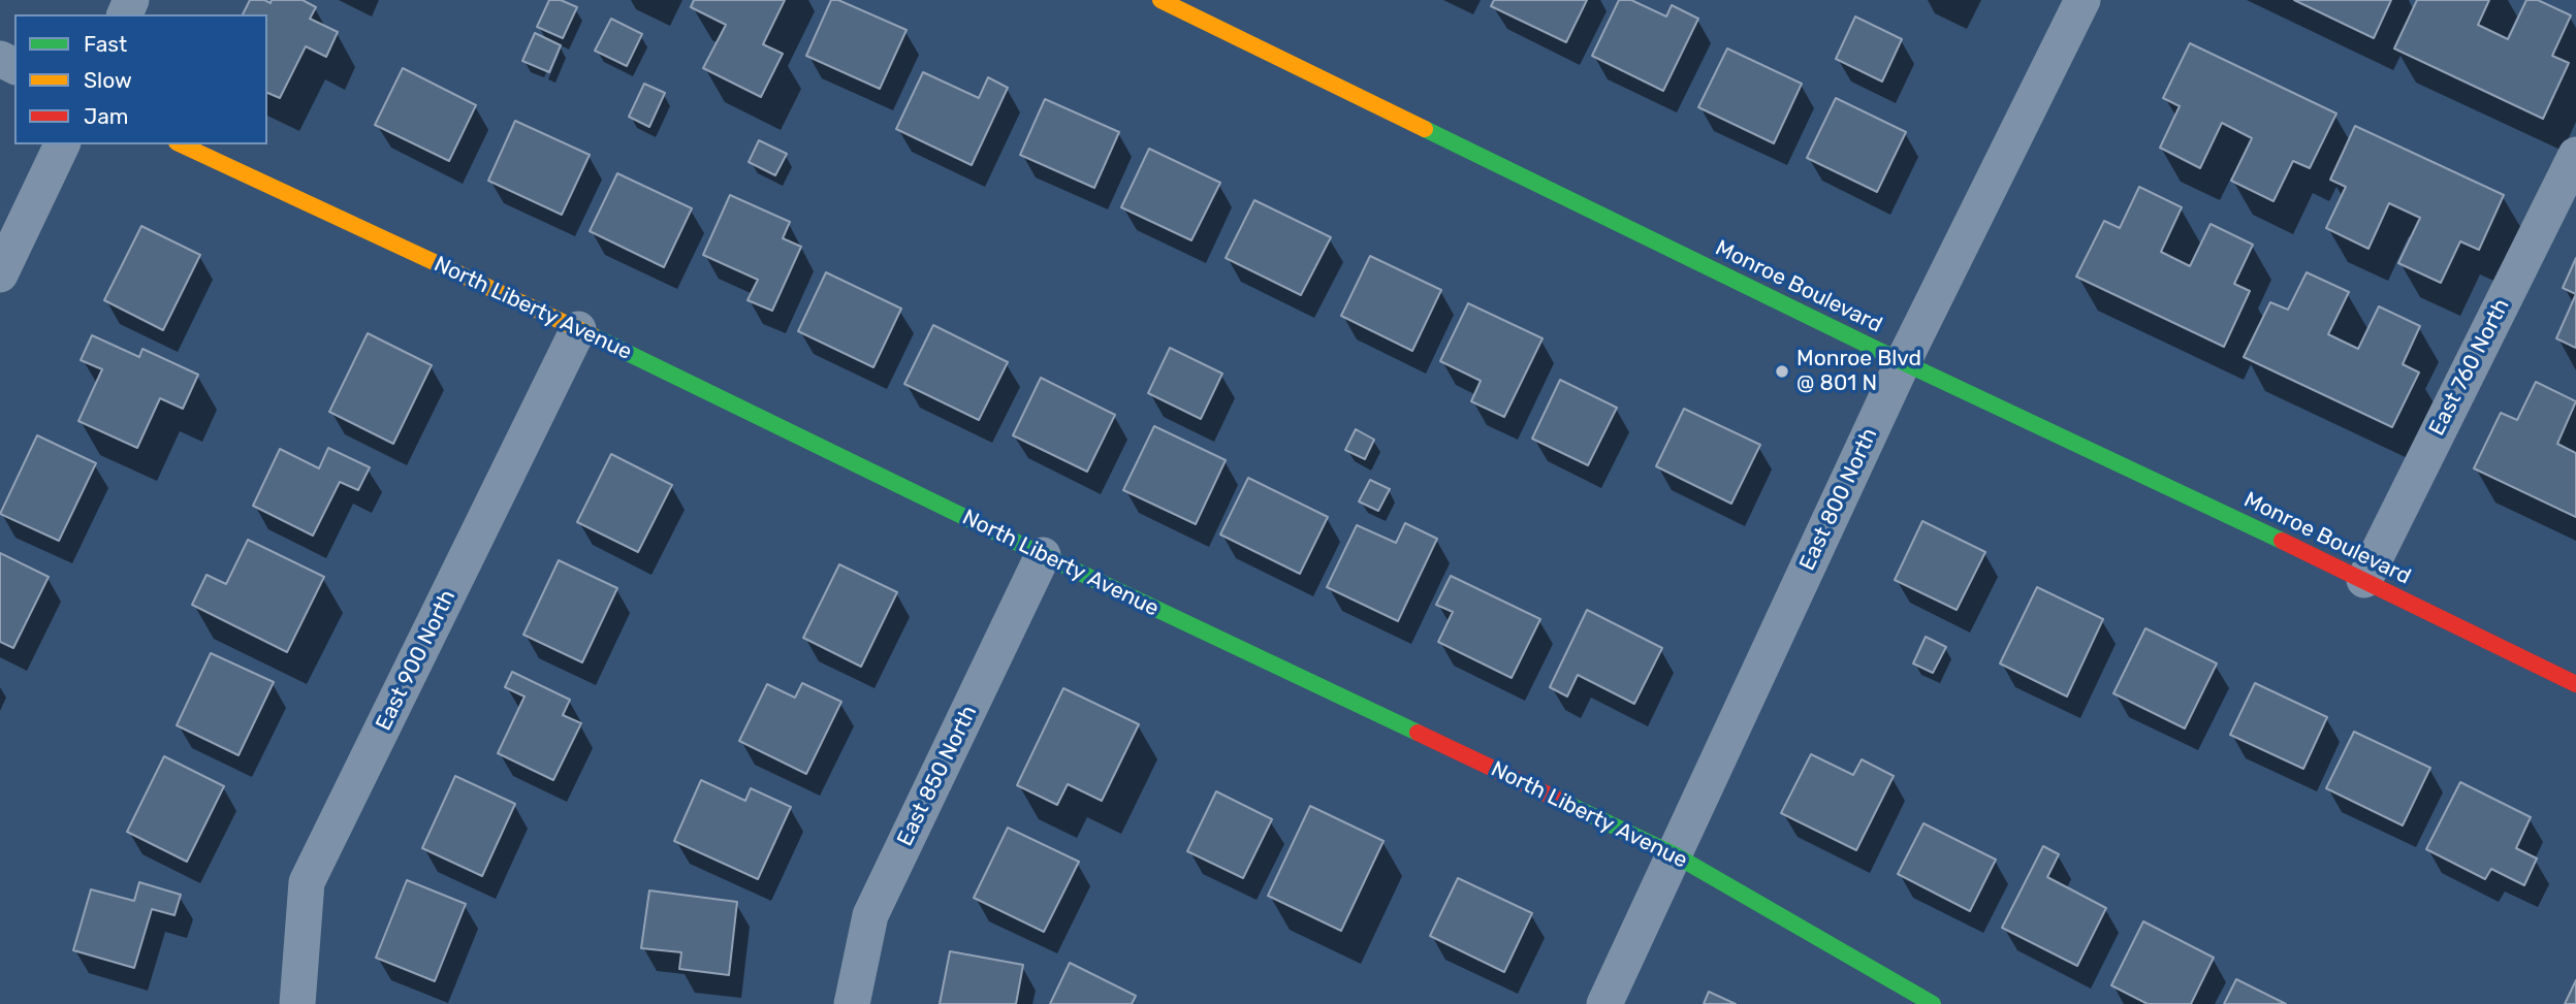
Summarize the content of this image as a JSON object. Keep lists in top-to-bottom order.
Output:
{
  "streets": {
    "street": [
      "Monroe Boulevard",
      "North Liberty Avenue",
      "East 760 North",
      "East 800 North",
      "East 900 North",
      "East 850 North"
    ]
  },
  "crossings": [
    ["Monroe Boulevard", "East 760 North"],
    ["Monroe Boulevard", "East 800 North"],
    ["North Liberty Avenue", "East 800 North"],
    ["North Liberty Avenue", "East 900 North"],
    ["North Liberty Avenue", "East 850 North"]
  ],
  "places": ["Monroe Blvd @ 801 N"],
  "legend": ["Fast", "Slow", "Jam"]
}
